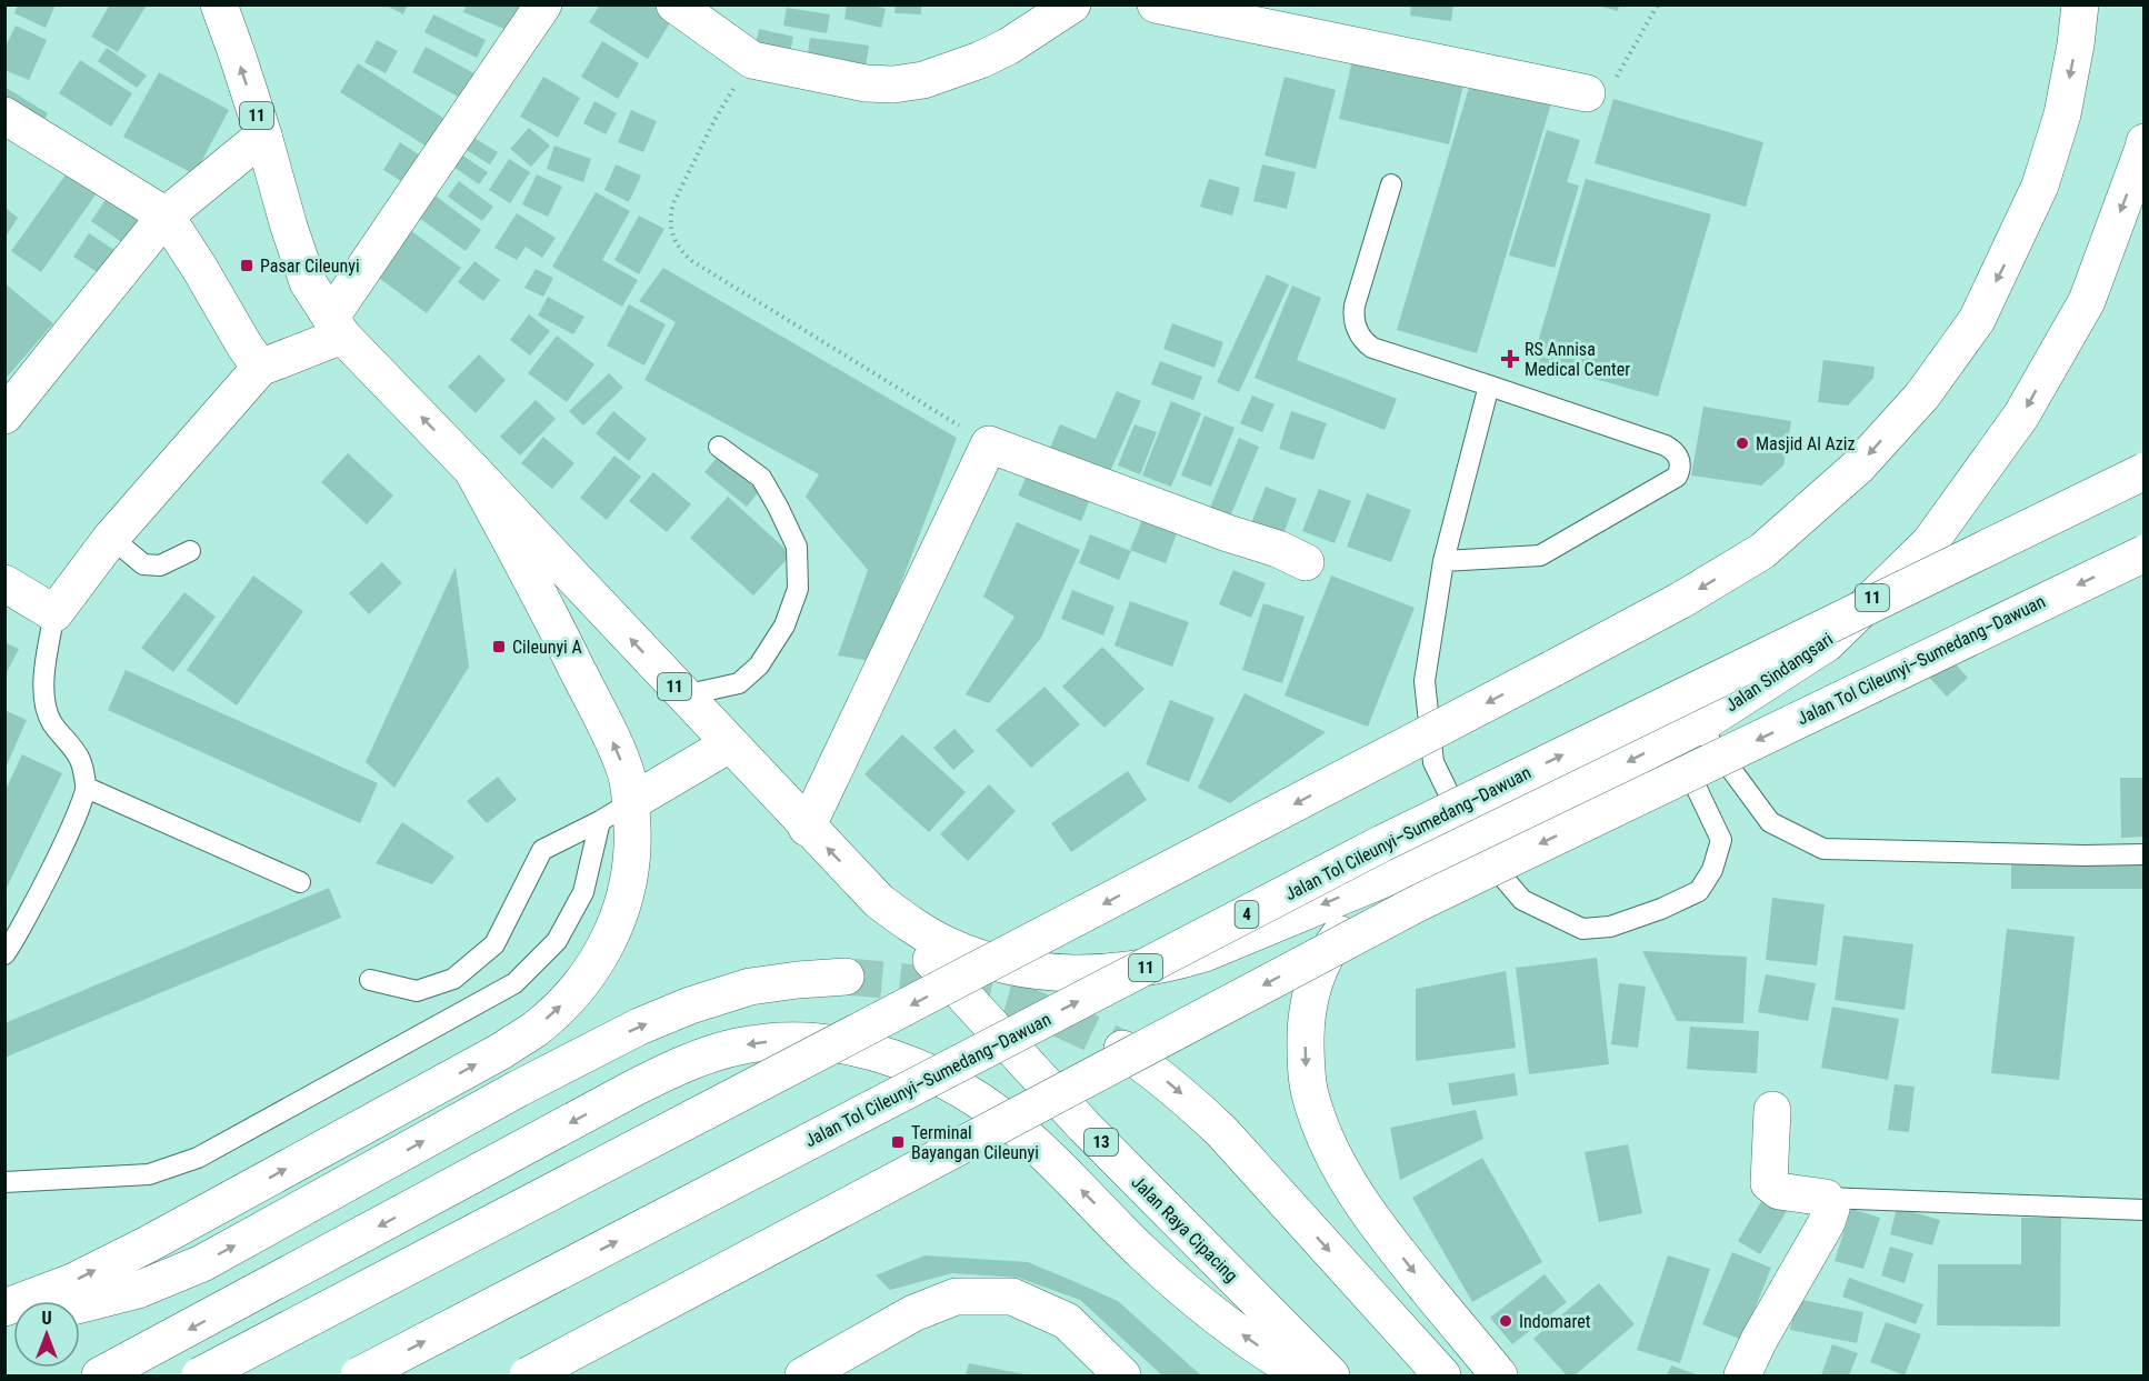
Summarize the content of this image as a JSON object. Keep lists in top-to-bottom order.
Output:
{
  "streets": {
    "main road": [
      "11",
      "Jalan Tol Cileunyi–Sumedang–Dawuan",
      "Jalan Sindangsari",
      "4",
      "13",
      "Jalan Raya Cipacing"
    ]
  },
  "crossings": [
    ["11", "Jalan Sindangsari"],
    ["11", "Jalan Raya Cipacing"]
  ],
  "places": {
    "transit": ["Pasar Cileunyi", "Cileunyi A", "Terminal Bayangan Cileunyi"],
    "health": ["RS Annisa Medical Center"],
    "other": ["Masjid Al Aziz", "Indomaret"]
  },
  "north": "top"
}
